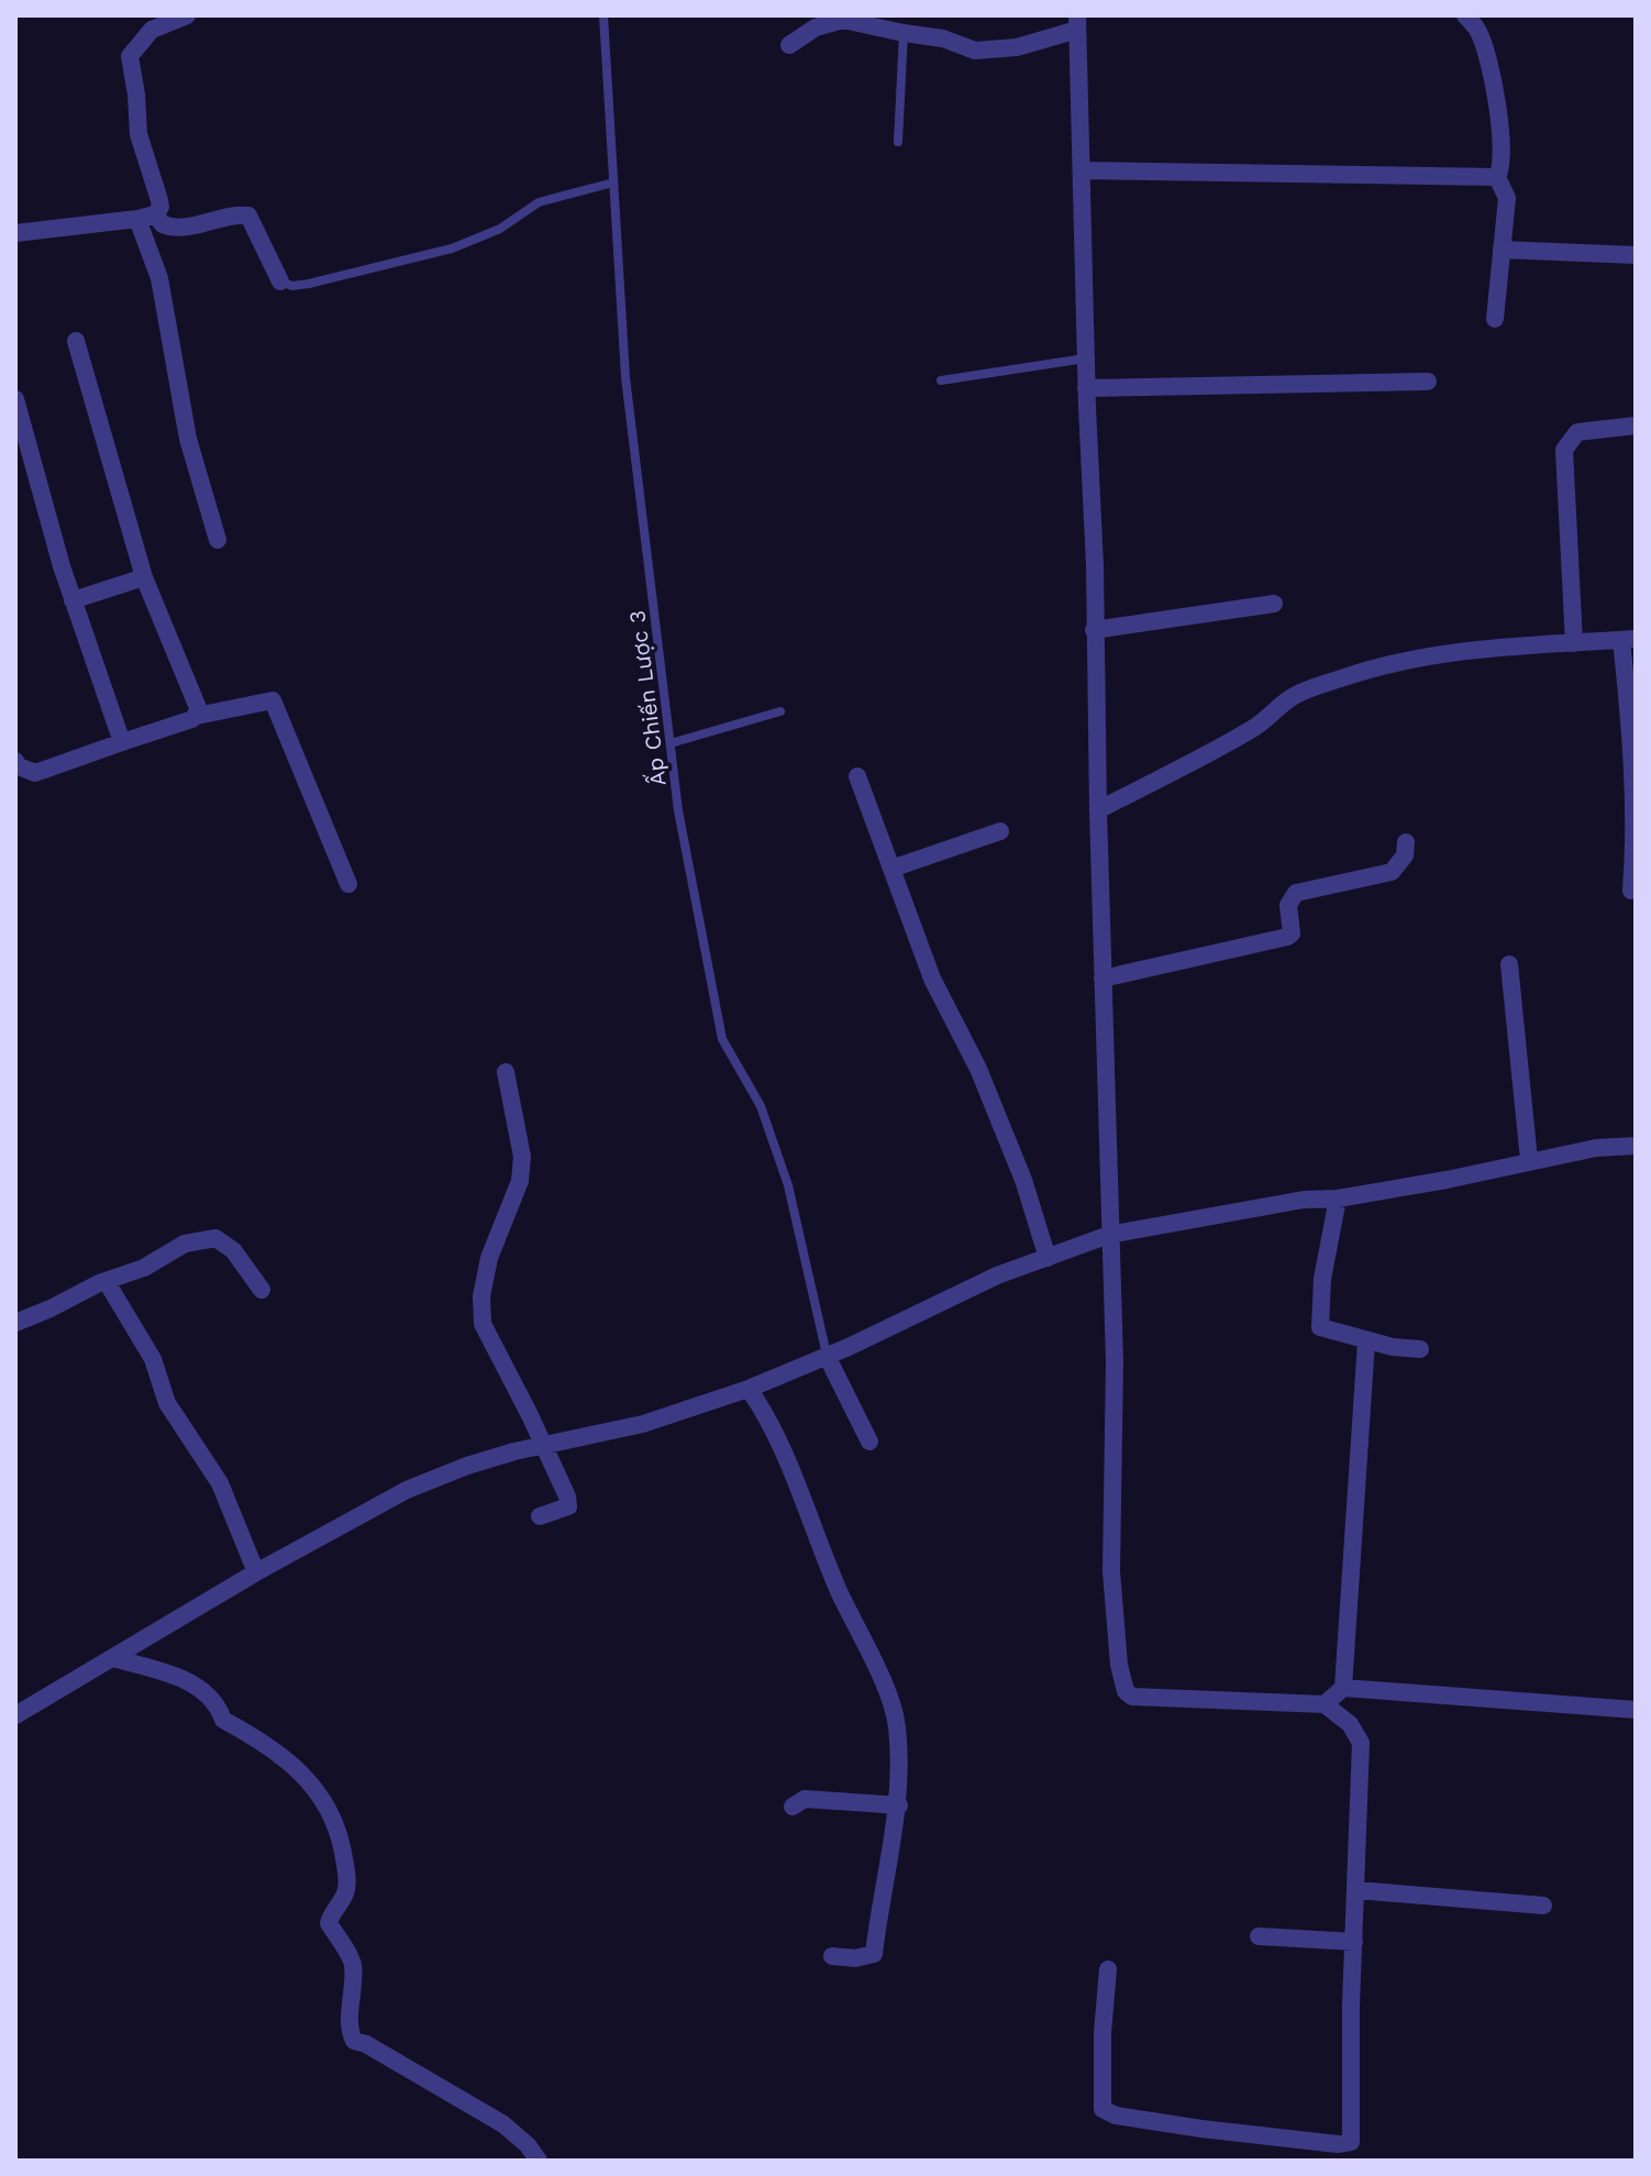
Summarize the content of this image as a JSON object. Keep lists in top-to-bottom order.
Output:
{
  "streets": {
    "lane": ["Ấp Chiến Lược 3"]
  }
}
